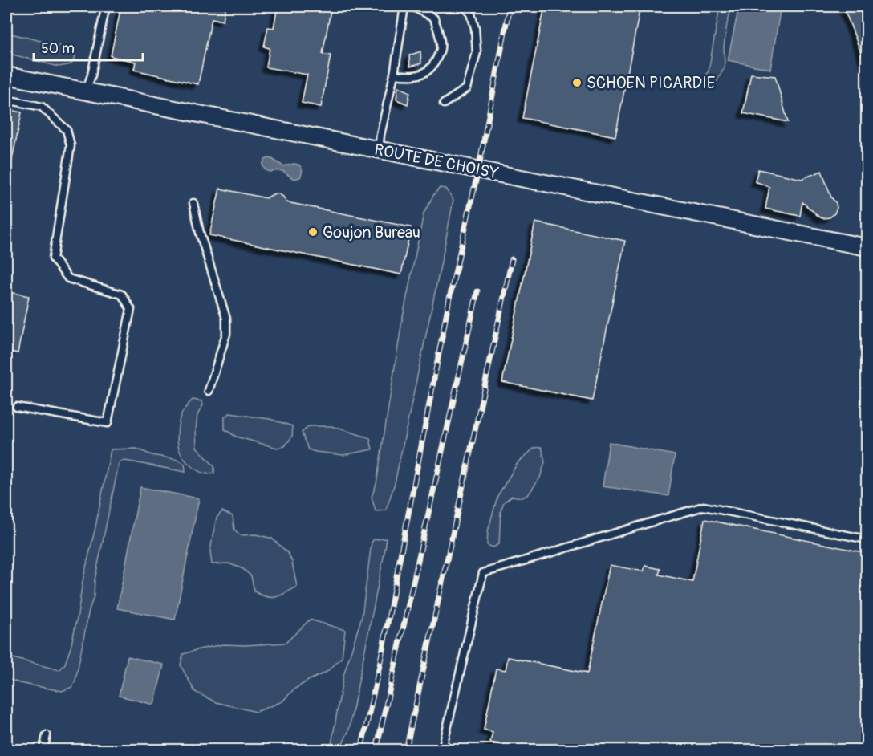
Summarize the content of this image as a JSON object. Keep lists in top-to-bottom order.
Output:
{
  "streets": {
    "street": ["ROUTE DE CHOISY"]
  },
  "places": ["SCHOEN PICARDIE", "Goujon Bureau"],
  "scale_bar": "50 m"
}
